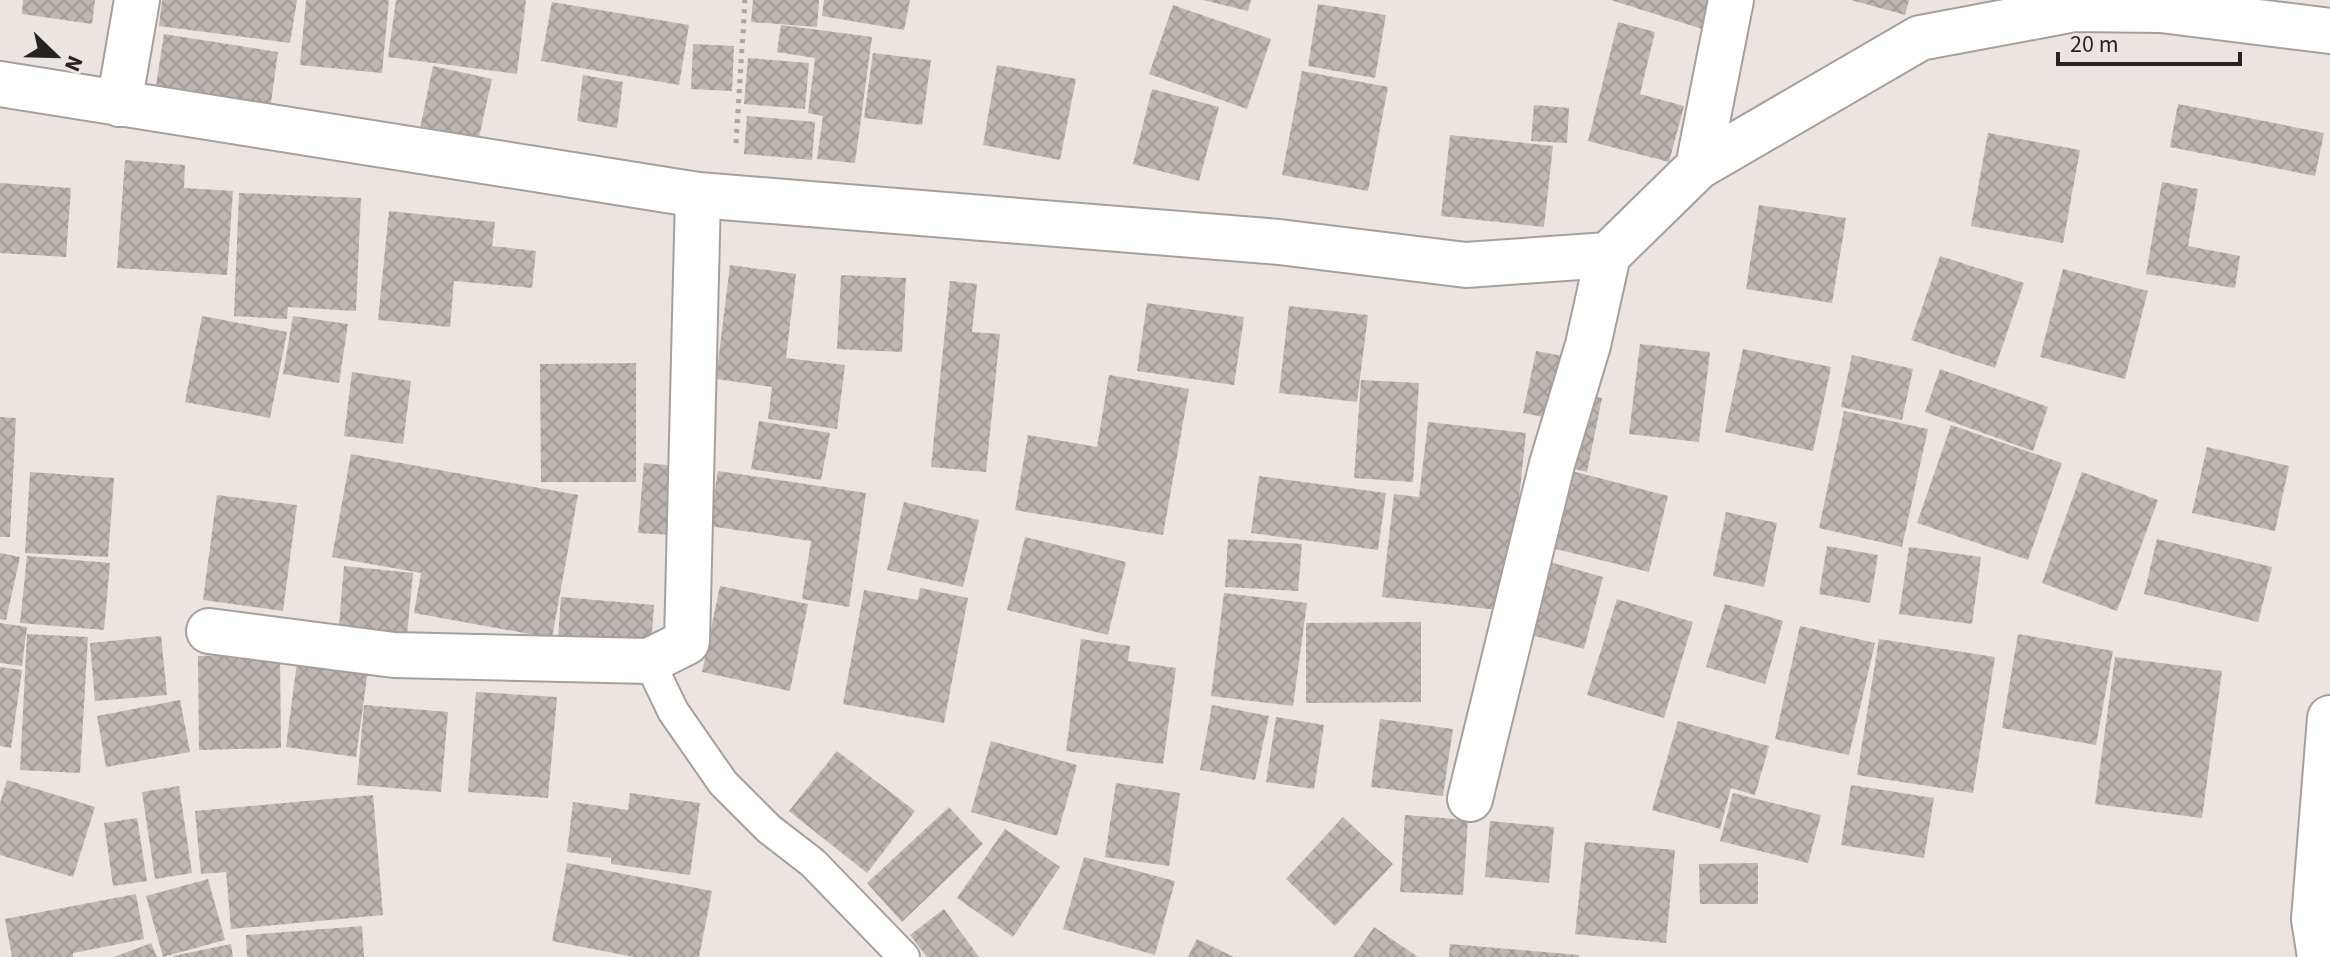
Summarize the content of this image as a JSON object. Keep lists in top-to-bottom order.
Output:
{
  "scale_bar": "20 m",
  "north": "bottom right"
}
